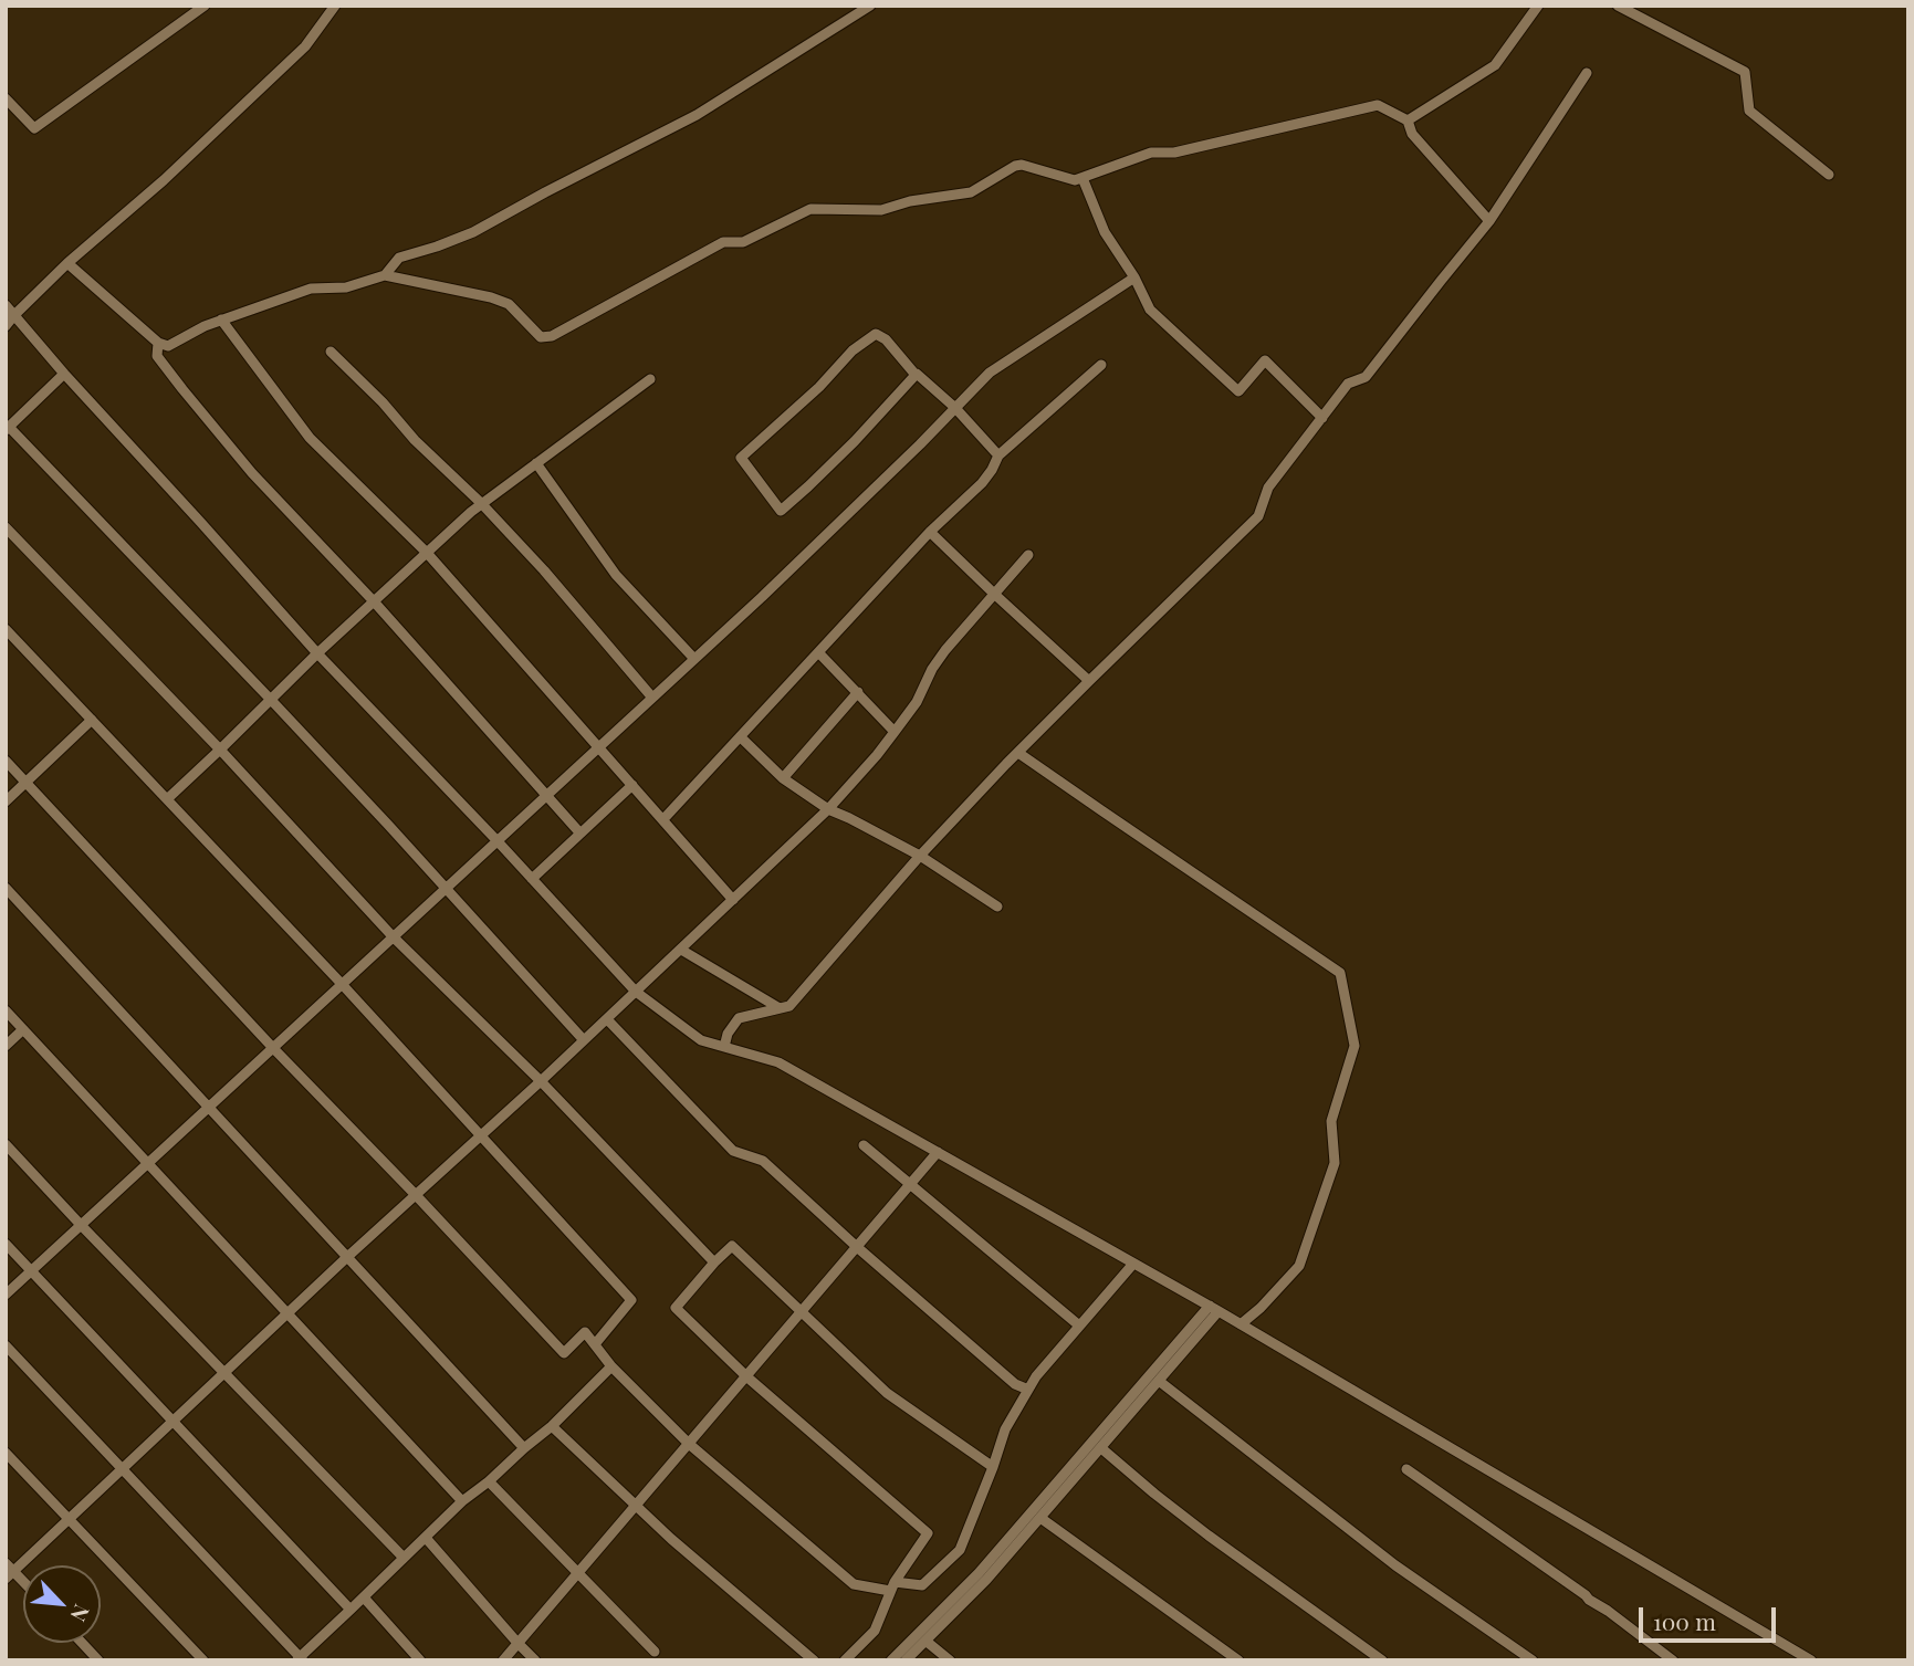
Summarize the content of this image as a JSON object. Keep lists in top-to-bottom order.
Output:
{
  "scale_bar": "100 m",
  "north": "bottom right"
}
